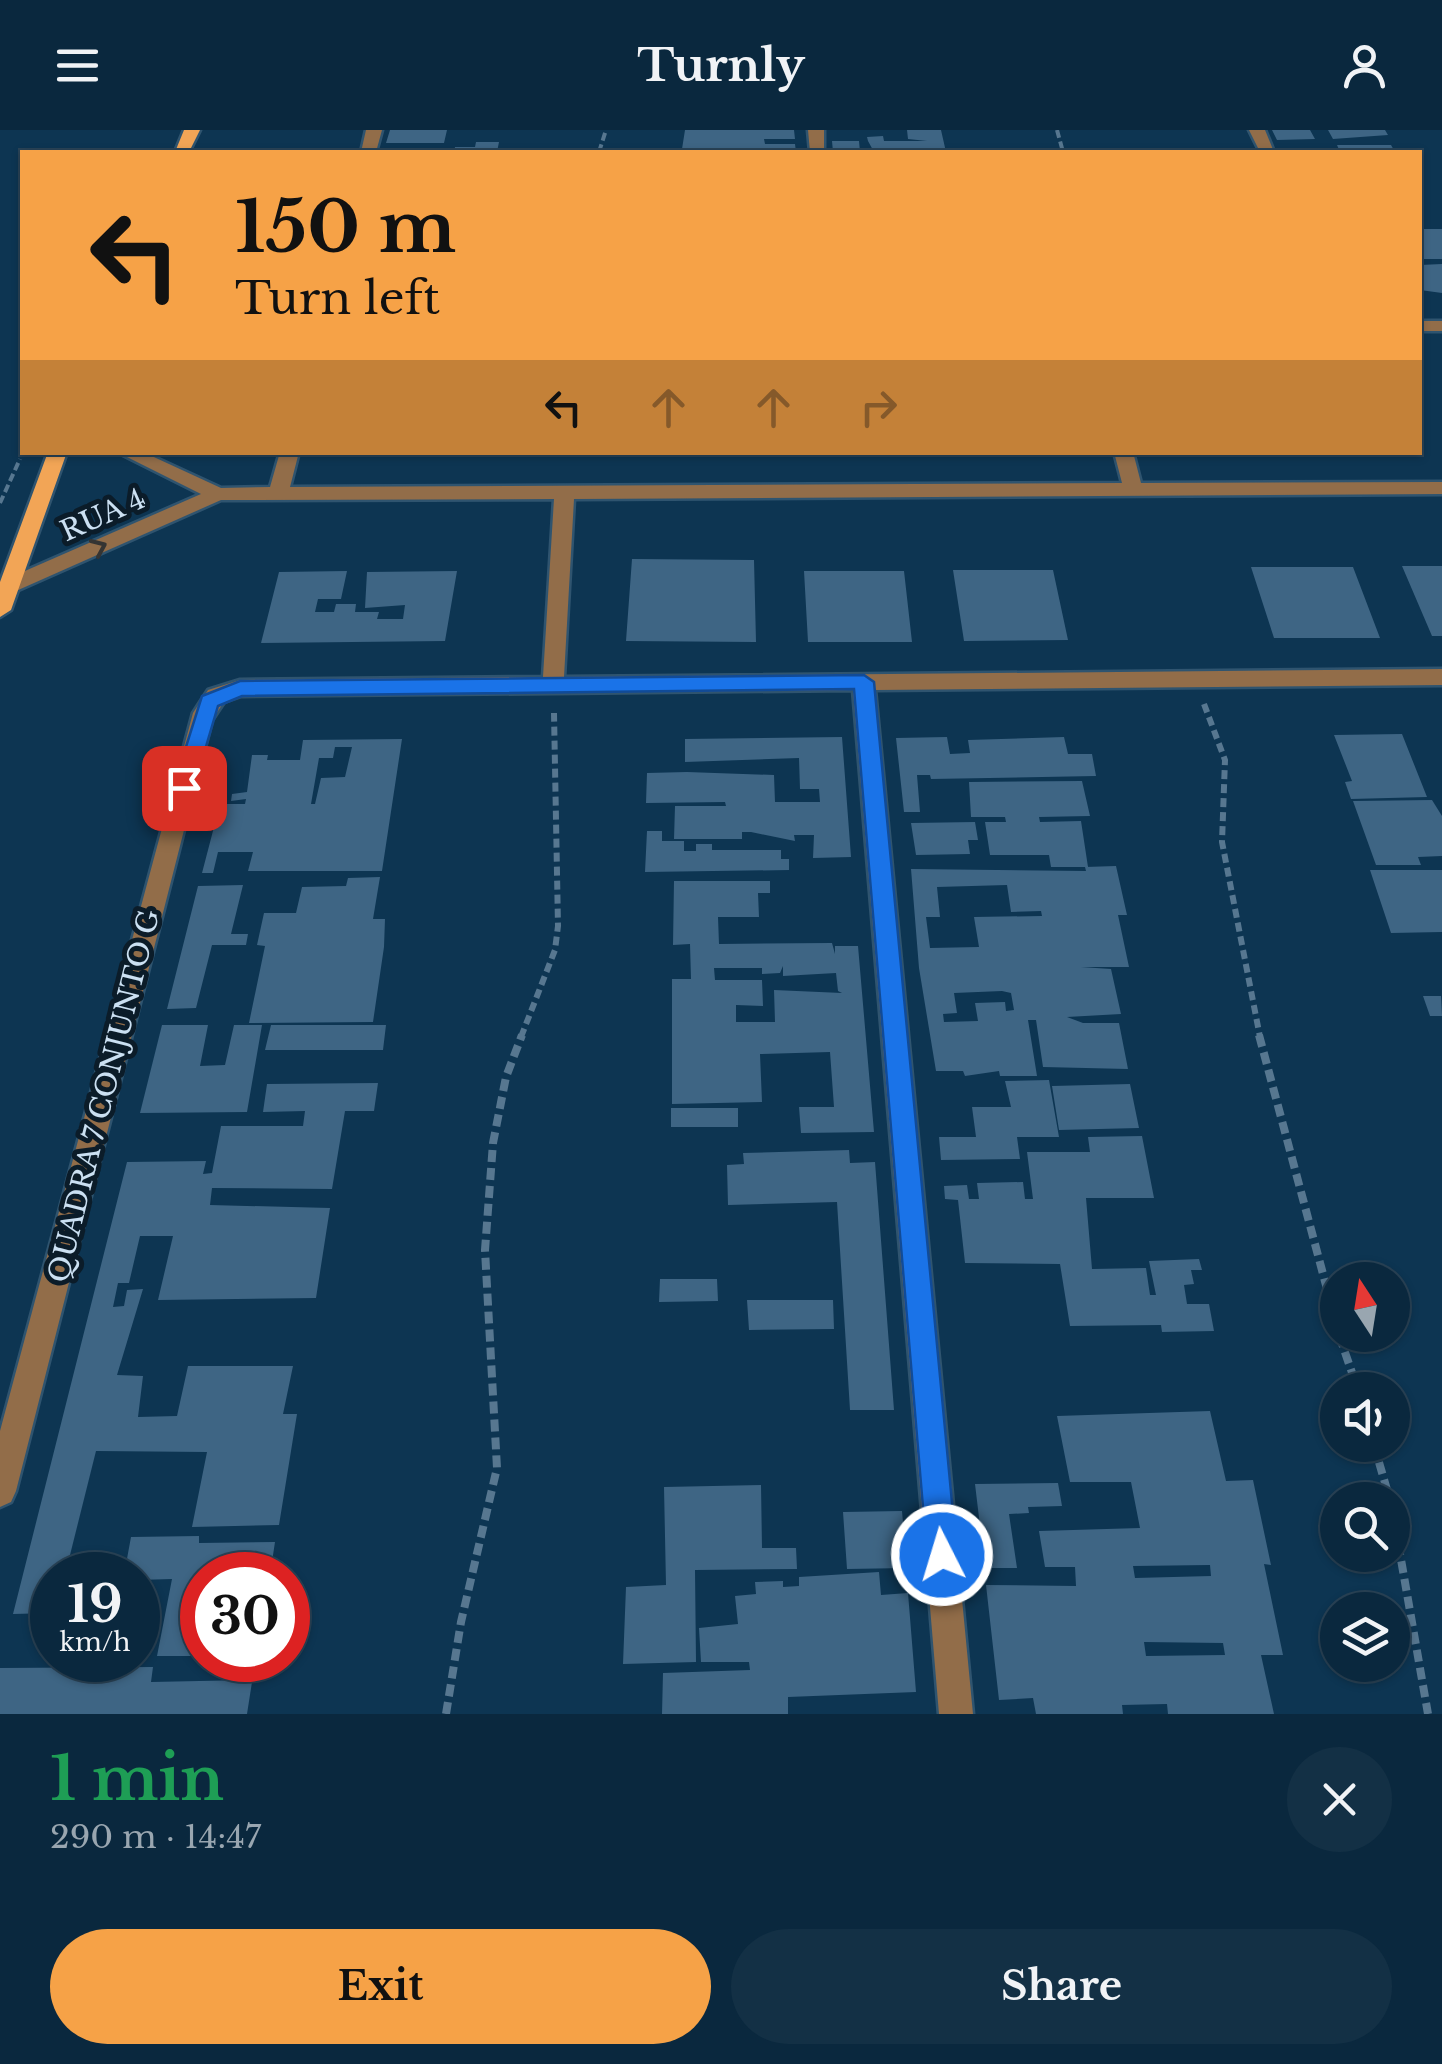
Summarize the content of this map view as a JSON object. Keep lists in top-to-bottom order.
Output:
{
  "streets": {
    "street": ["RUA 4", "QUADRA 7 CONJUNTO G"]
  },
  "north": "top",
  "page": {
    "header": "Turnly",
    "turn": ["150 m", "Turn left"],
    "speed": "19 km/h",
    "limit": "30",
    "heading": ["1 min", "290 m · 14:47"],
    "buttons": ["Exit", "Share"]
  }
}
